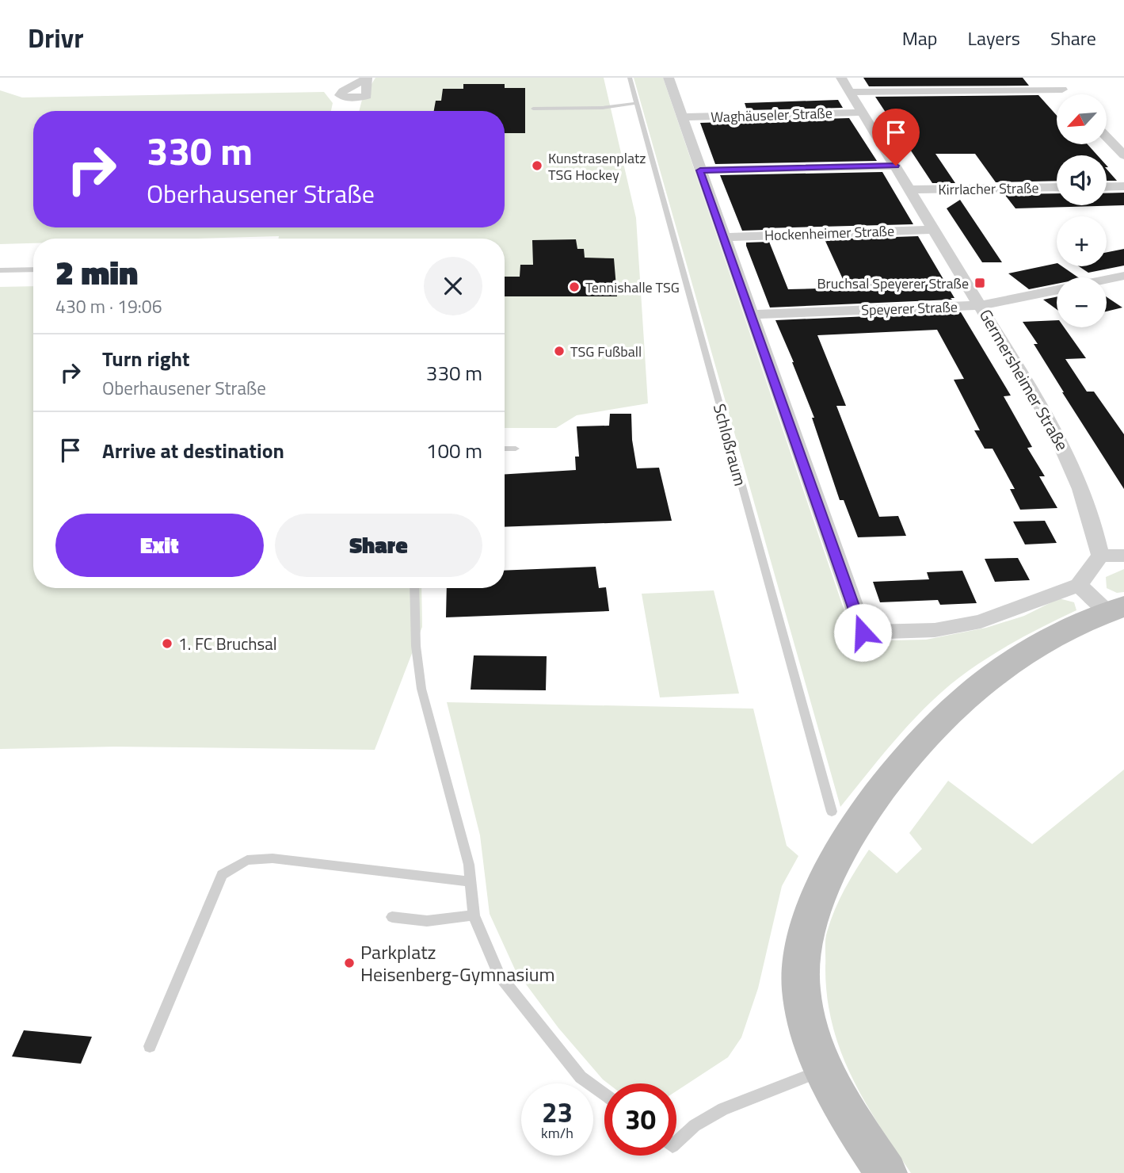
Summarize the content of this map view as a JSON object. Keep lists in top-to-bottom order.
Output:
{
  "streets": {
    "street": [
      "Waghäuseler Straße",
      "Kirrlacher Straße",
      "Hockenheimer Straße",
      "Speyerer Straße",
      "Germersheimer Straße"
    ],
    "lane": ["Schloßraum"]
  },
  "crossings": [
    ["Waghäuseler Straße", "Germersheimer Straße"],
    ["Kirrlacher Straße", "Germersheimer Straße"],
    ["Hockenheimer Straße", "Germersheimer Straße"],
    ["Speyerer Straße", "Germersheimer Straße"]
  ],
  "places": {
    "other": [
      "Kunstrasenplatz TSG Hockey",
      "Tennishalle TSG",
      "TSG Fußball",
      "1. FC Bruchsal",
      "Parkplatz Heisenberg-Gymnasium"
    ],
    "transit": ["Bruchsal Speyerer Straße"]
  },
  "north": "bottom left",
  "page": {
    "header": "Drivr",
    "nav": ["Map", "Layers", "Share"],
    "map_buttons": ["+", "−"],
    "turn": ["330 m", "Oberhausener Straße"],
    "heading": ["2 min", "430 m · 19:06"],
    "list": [
      {
        "name": "Turn right",
        "note": "Oberhausener Straße",
        "value": "330 m"
      },
      {
        "name": "Arrive at destination",
        "value": "100 m"
      }
    ],
    "buttons": ["Exit", "Share"],
    "speed": "23 km/h",
    "limit": "30"
  }
}
